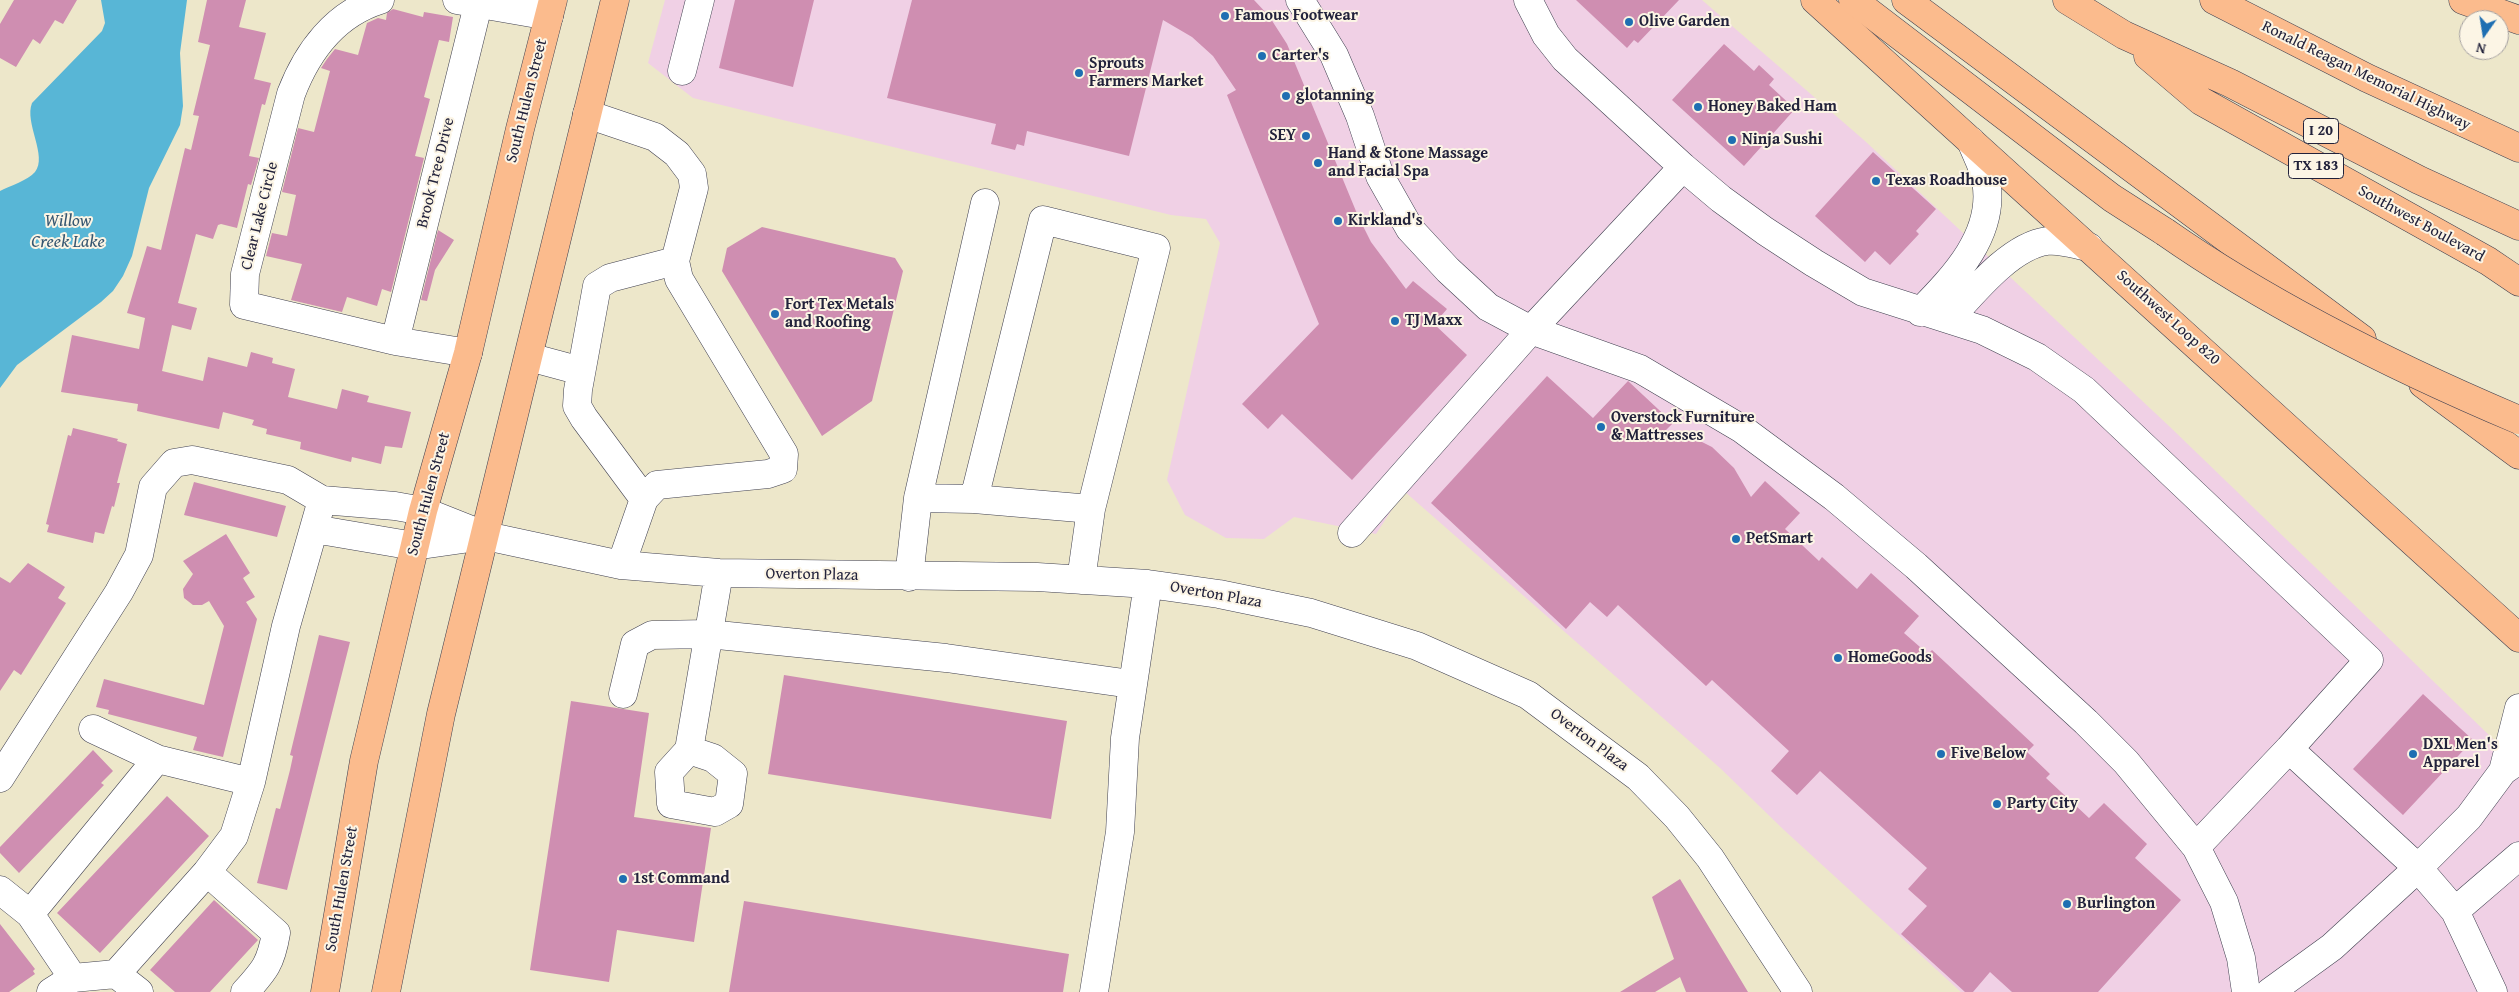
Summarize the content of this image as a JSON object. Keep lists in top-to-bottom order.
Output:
{
  "streets": {
    "main road": [
      "Ronald Reagan Memorial Highway",
      "South Hulen Street",
      "I 20",
      "TX 183",
      "Southwest Boulevard",
      "Southwest Loop 820"
    ],
    "street": ["Brook Tree Drive", "Clear Lake Circle", "Overton Plaza"]
  },
  "crossings": [
    ["South Hulen Street", "Clear Lake Circle"],
    ["I 20", "Southwest Boulevard"],
    ["Brook Tree Drive", "Clear Lake Circle"]
  ],
  "water": ["Willow Creek Lake"],
  "places": [
    "Famous Footwear",
    "Olive Garden",
    "Carter's",
    "Sprouts Farmers Market",
    "glotanning",
    "Honey Baked Ham",
    "SEY",
    "Ninja Sushi",
    "Hand & Stone Massage and Facial Spa",
    "Texas Roadhouse",
    "Kirkland's",
    "Fort Tex Metals and Roofing",
    "TJ Maxx",
    "Overstock Furniture & Mattresses",
    "PetSmart",
    "HomeGoods",
    "Five Below",
    "DXL Men's Apparel",
    "Party City",
    "1st Command",
    "Burlington"
  ],
  "north": "bottom"
}
